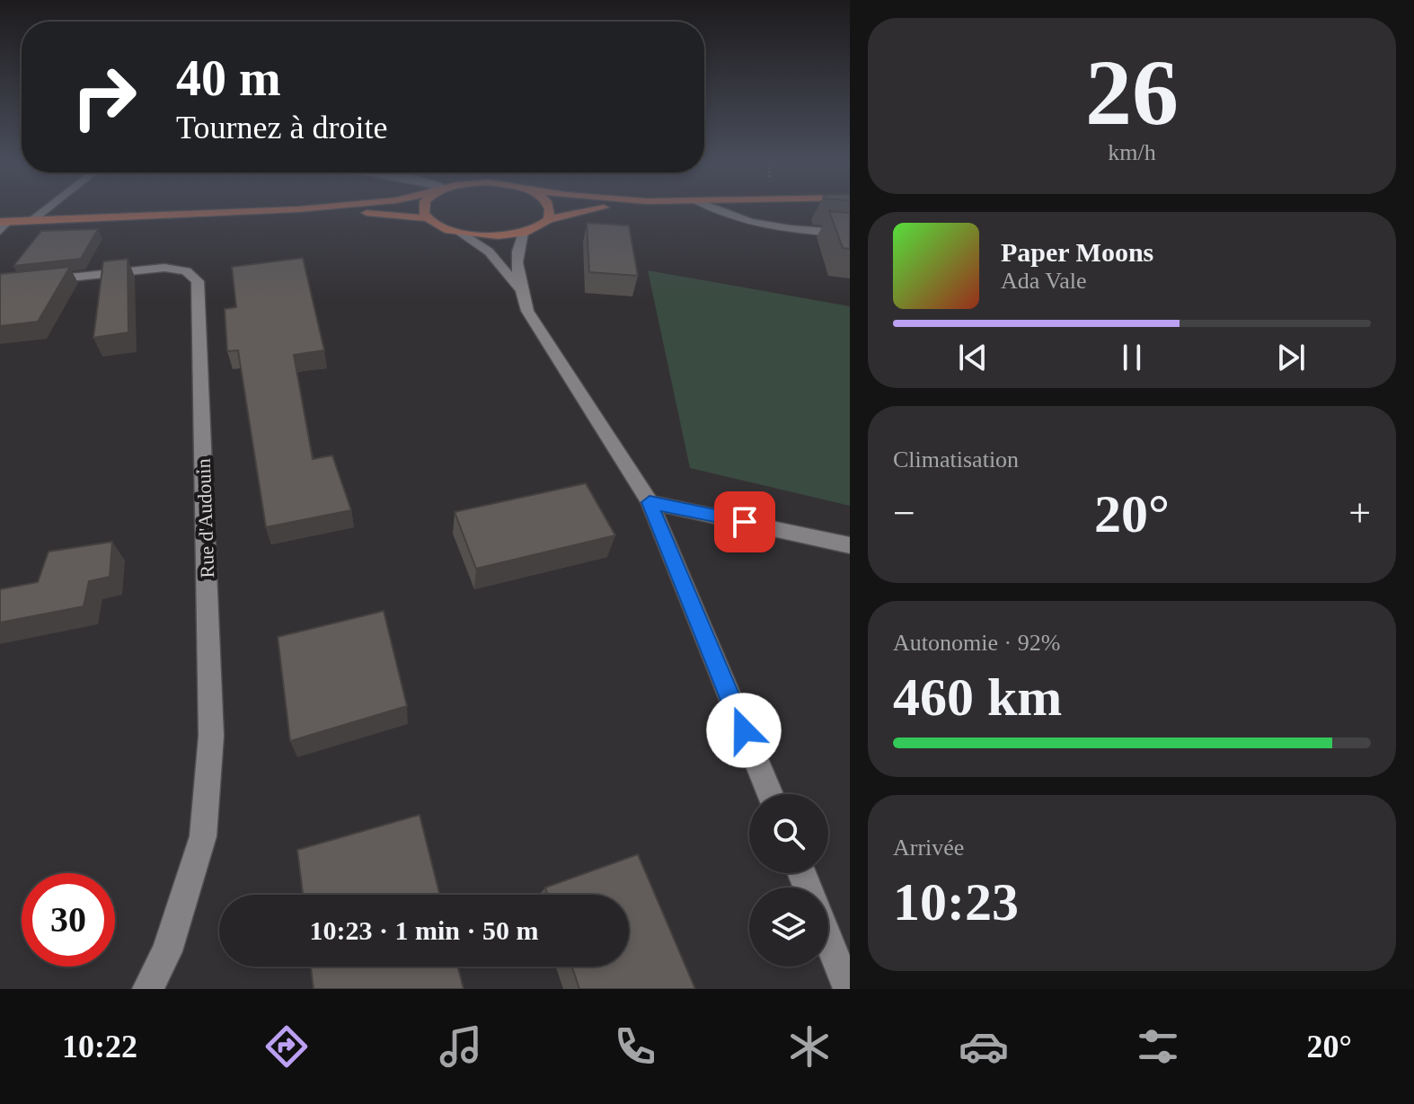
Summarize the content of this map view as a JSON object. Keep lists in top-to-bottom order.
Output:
{
  "streets": {
    "street": ["Rue d'Audouin"]
  },
  "page": {
    "tile": [
      ["26", "km/h"],
      "Climatisation",
      ["Autonomie · 92%", "460 km"],
      ["Arrivée", "10:23"]
    ],
    "turn": ["40 m", "Tournez à droite"],
    "song": ["Paper Moons", "Ada Vale"],
    "heat": ["−", "20°", "+"],
    "limit": "30",
    "trip": "10:23 · 1 min · 50 m",
    "tabs": ["10:22", "20°"]
  }
}
